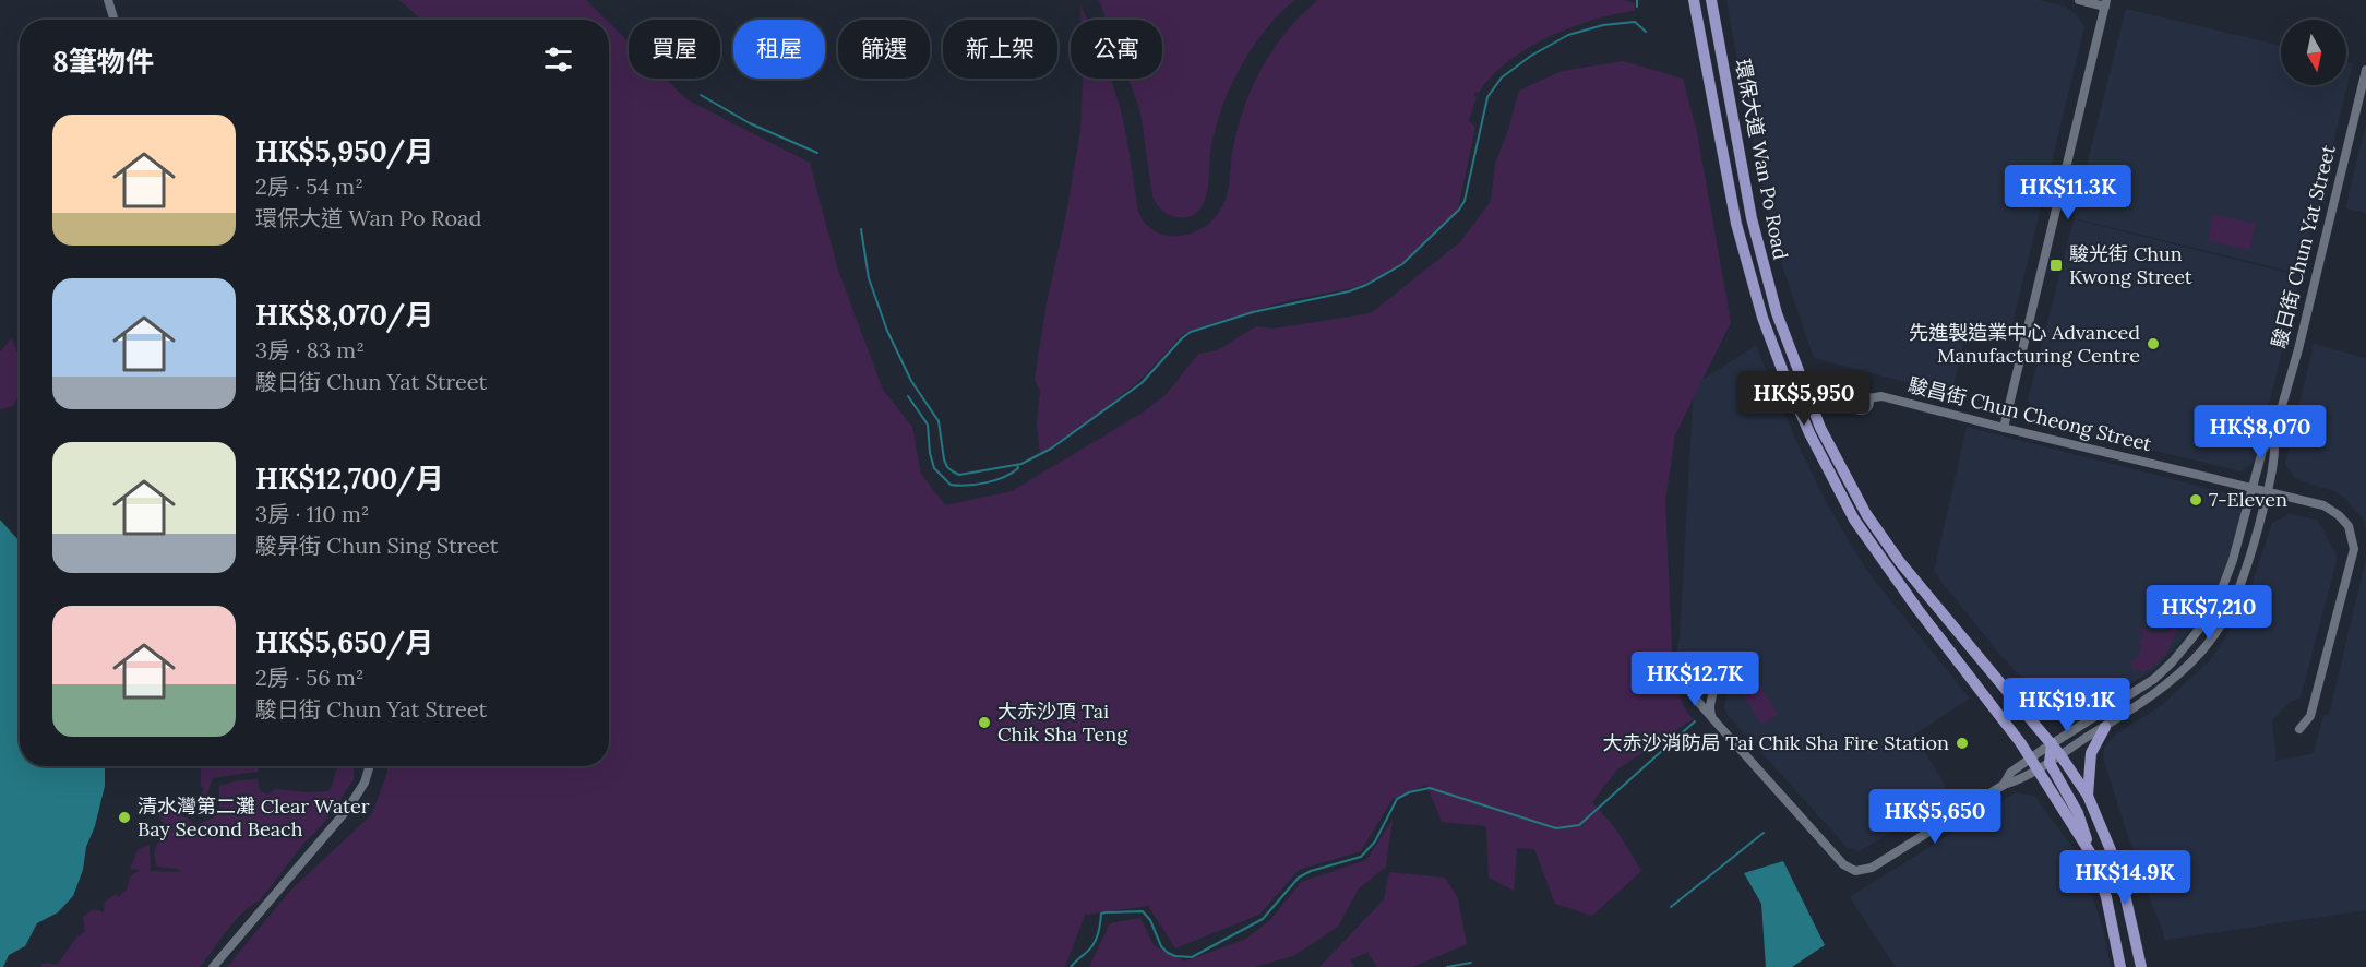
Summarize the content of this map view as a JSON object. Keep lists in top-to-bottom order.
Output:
{
  "streets": {
    "main road": ["環保大道 Wan Po Road"],
    "street": ["駿日街 Chun Yat Street", "駿昌街 Chun Cheong Street"]
  },
  "crossings": [
    ["環保大道 Wan Po Road", "駿日街 Chun Yat Street"],
    ["駿日街 Chun Yat Street", "駿昌街 Chun Cheong Street"]
  ],
  "places": {
    "transit": ["駿光街 Chun Kwong Street"],
    "other": [
      "先進製造業中心 Advanced Manufacturing Centre",
      "7-Eleven",
      "大赤沙頂 Tai Chik Sha Teng",
      "大赤沙消防局 Tai Chik Sha Fire Station",
      "清水灣第二灘 Clear Water Bay Second Beach"
    ]
  },
  "north": "bottom",
  "page": {
    "chip": [
      "買屋",
      "租屋",
      "篩選",
      "新上架",
      "公寓"
    ],
    "heading": "8筆物件",
    "list": [
      {
        "name": "HK$5,950/月",
        "note": "2房 · 54 m² · 環保大道 Wan Po Road"
      },
      {
        "name": "HK$8,070/月",
        "note": "3房 · 83 m² · 駿日街 Chun Yat Street"
      },
      {
        "name": "HK$12,700/月",
        "note": "3房 · 110 m² · 駿昇街 Chun Sing Street"
      },
      {
        "name": "HK$5,650/月",
        "note": "2房 · 56 m² · 駿日街 Chun Yat Street"
      }
    ],
    "price": [
      "HK$11.3K",
      "HK$5,950",
      "HK$8,070",
      "HK$7,210",
      "HK$12.7K",
      "HK$19.1K",
      "HK$5,650",
      "HK$14.9K"
    ]
  }
}
